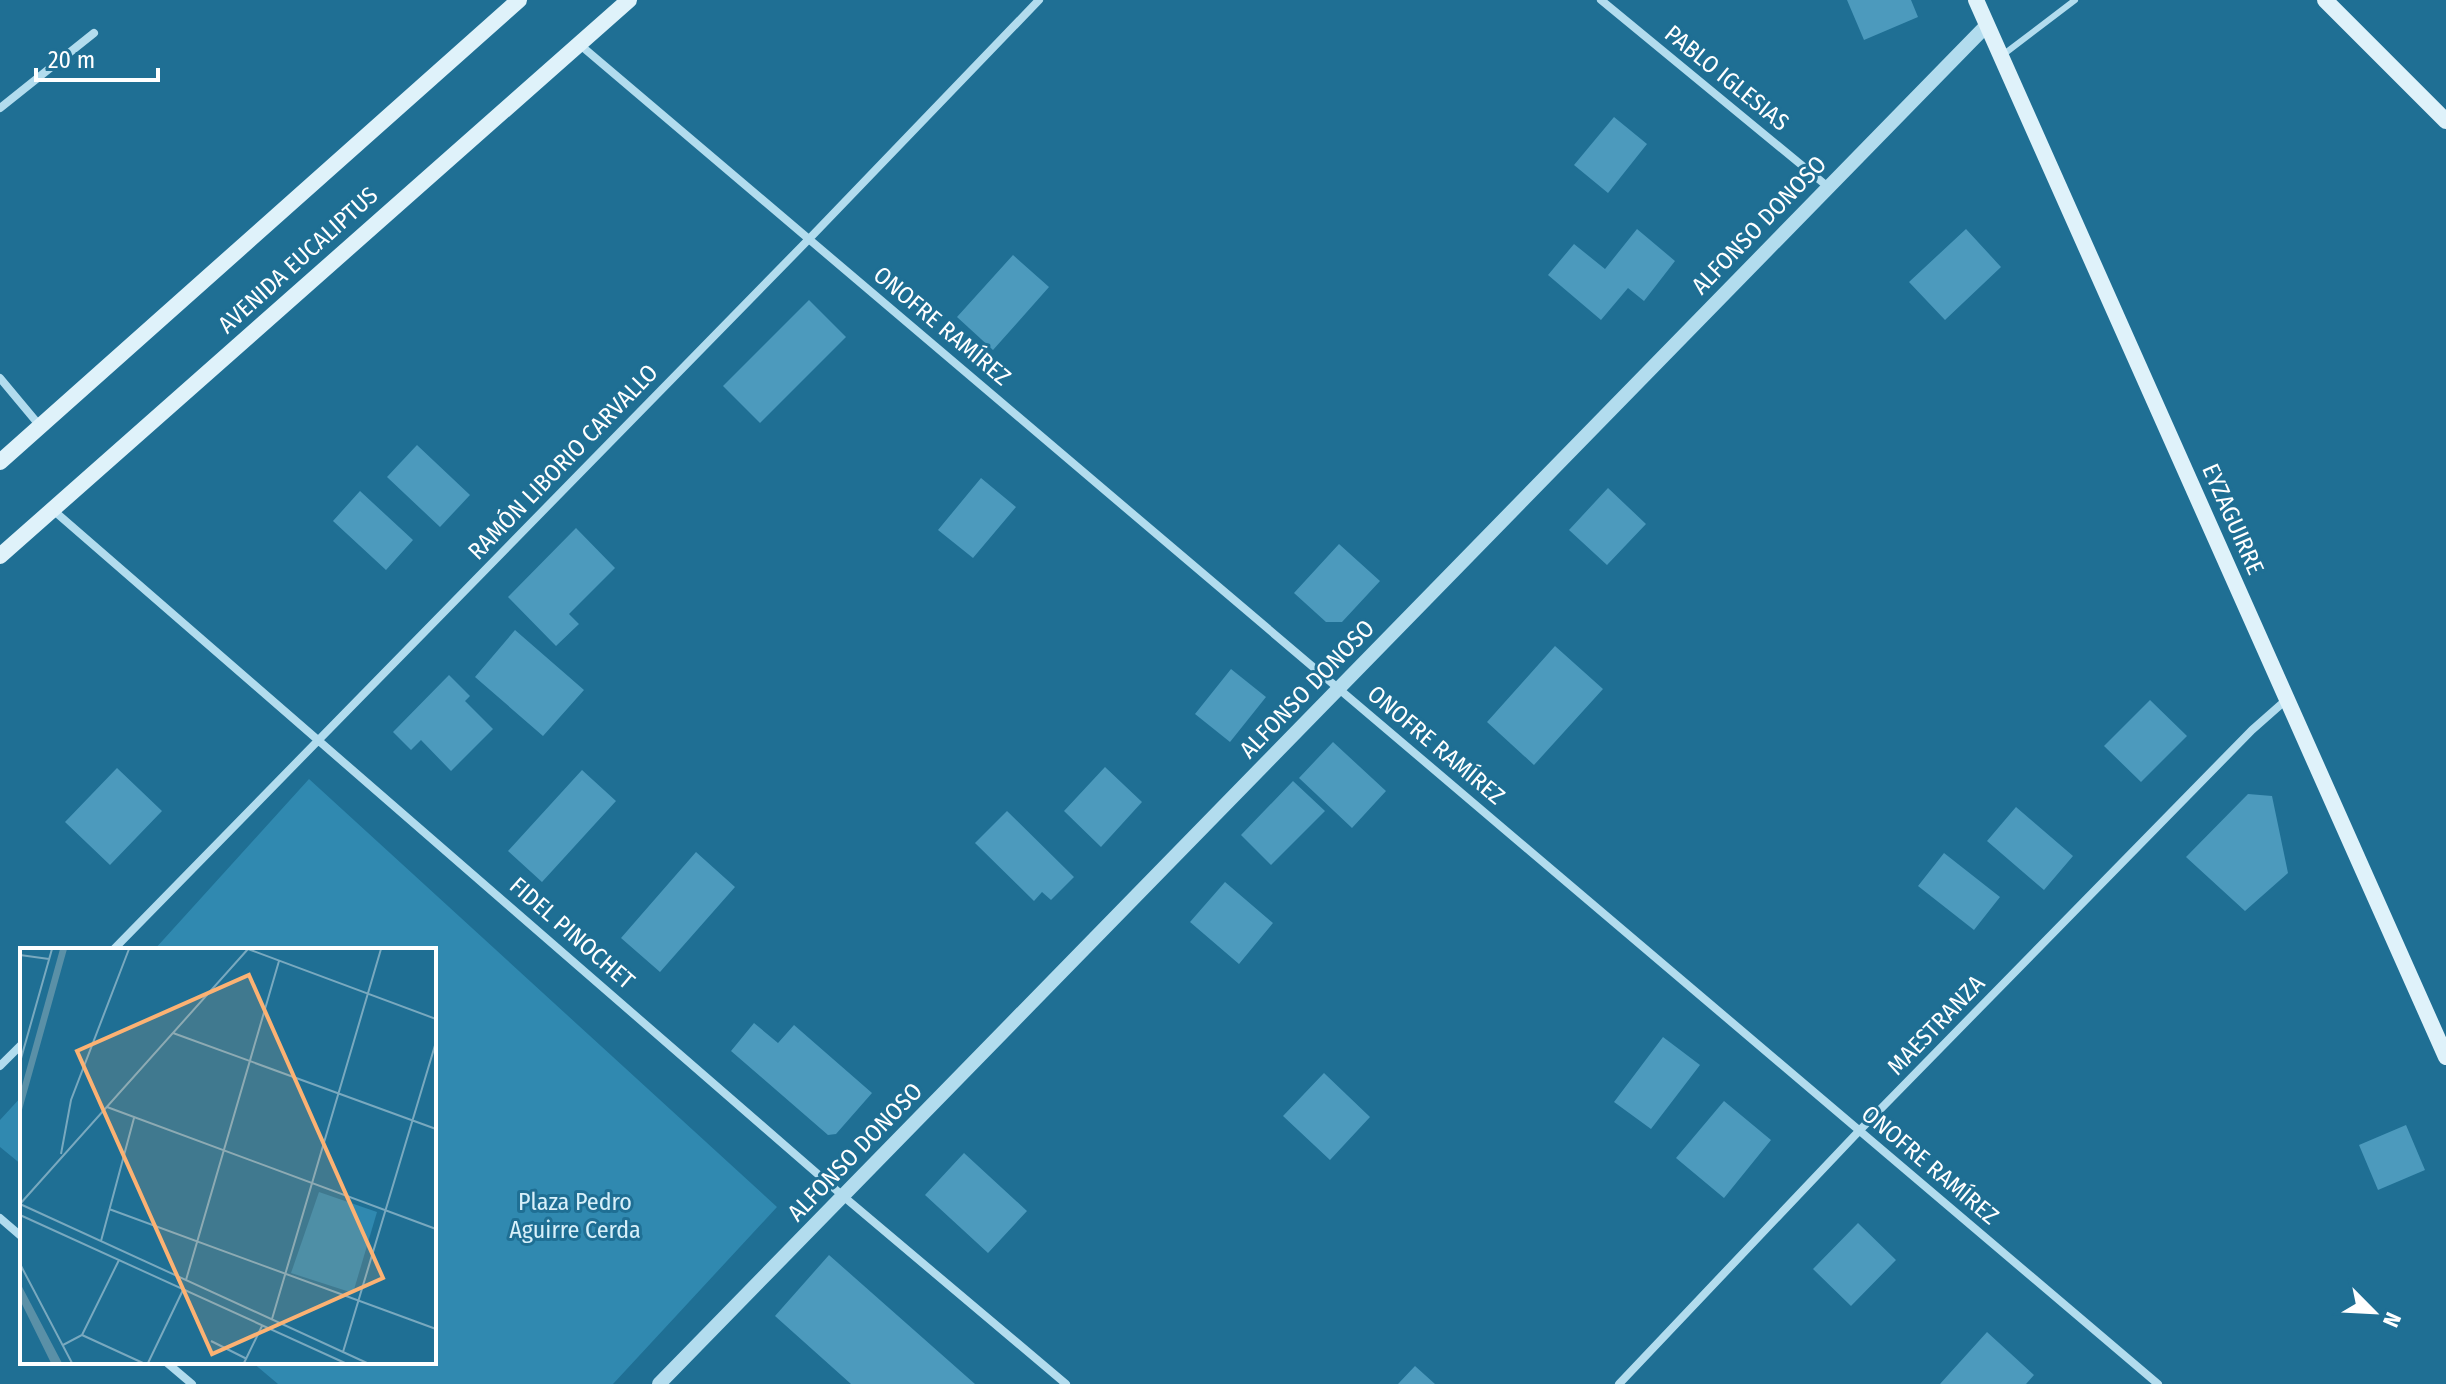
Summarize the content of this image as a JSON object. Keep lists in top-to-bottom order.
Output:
{
  "streets": {
    "main road": ["AVENIDA EUCALIPTUS", "EYZAGUIRRE"],
    "street": [
      "PABLO IGLESIAS",
      "ALFONSO DONOSO",
      "ONOFRE RAMÍREZ",
      "RAMÓN LIBORIO CARVALLO",
      "FIDEL PINOCHET",
      "MAESTRANZA"
    ]
  },
  "crossings": [
    ["PABLO IGLESIAS", "ALFONSO DONOSO"],
    ["ALFONSO DONOSO", "ONOFRE RAMÍREZ"],
    ["ALFONSO DONOSO", "EYZAGUIRRE"],
    ["ALFONSO DONOSO", "FIDEL PINOCHET"],
    ["AVENIDA EUCALIPTUS", "ONOFRE RAMÍREZ"],
    ["AVENIDA EUCALIPTUS", "FIDEL PINOCHET"],
    ["ONOFRE RAMÍREZ", "RAMÓN LIBORIO CARVALLO"],
    ["ONOFRE RAMÍREZ", "MAESTRANZA"],
    ["RAMÓN LIBORIO CARVALLO", "FIDEL PINOCHET"],
    ["EYZAGUIRRE", "MAESTRANZA"]
  ],
  "parks": ["Plaza Pedro Aguirre Cerda"],
  "scale_bar": "20 m",
  "north": "bottom right"
}
